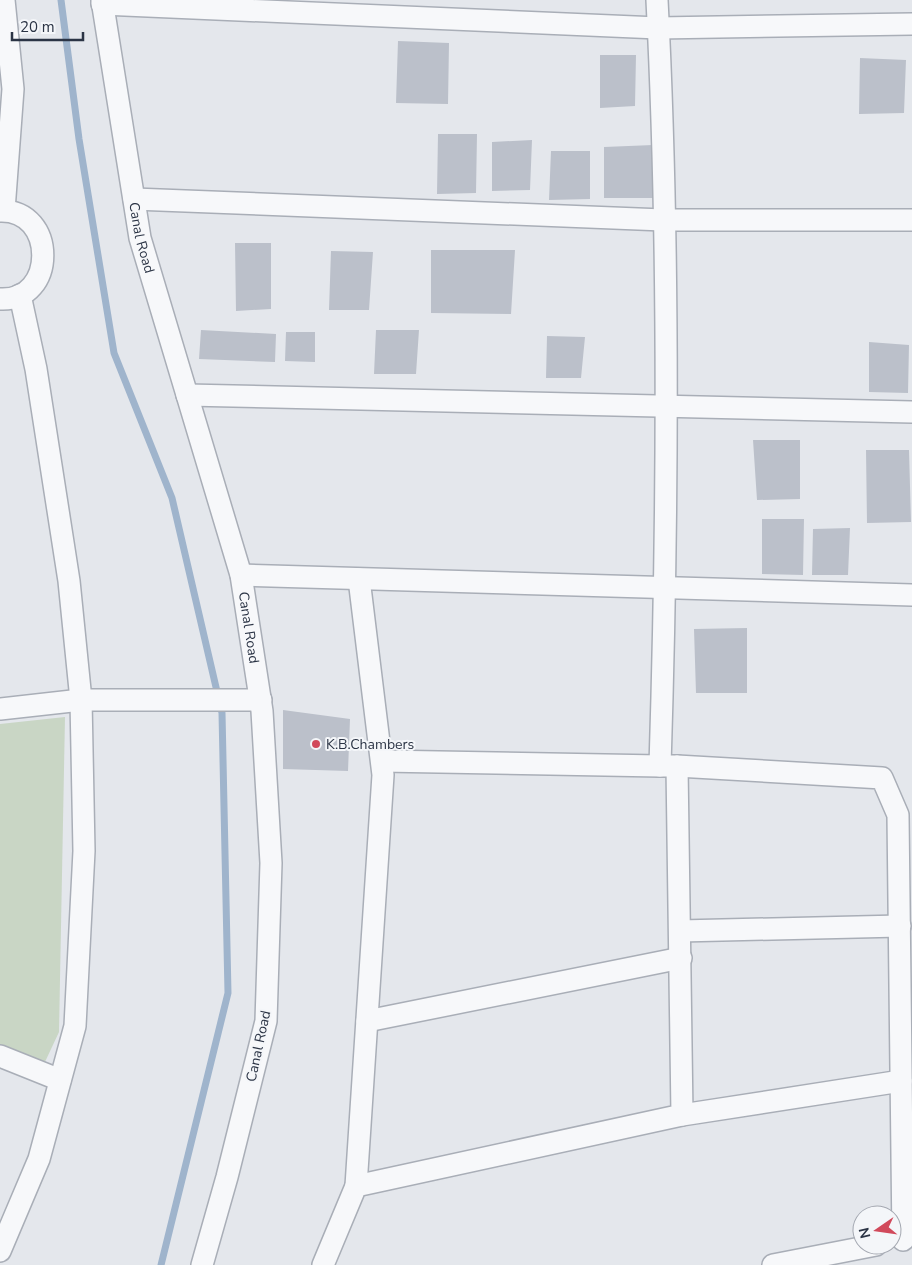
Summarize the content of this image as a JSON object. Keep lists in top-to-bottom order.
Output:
{
  "streets": {
    "street": ["Canal Road"]
  },
  "places": ["K.B.Chambers"],
  "scale_bar": "20 m",
  "north": "left"
}
